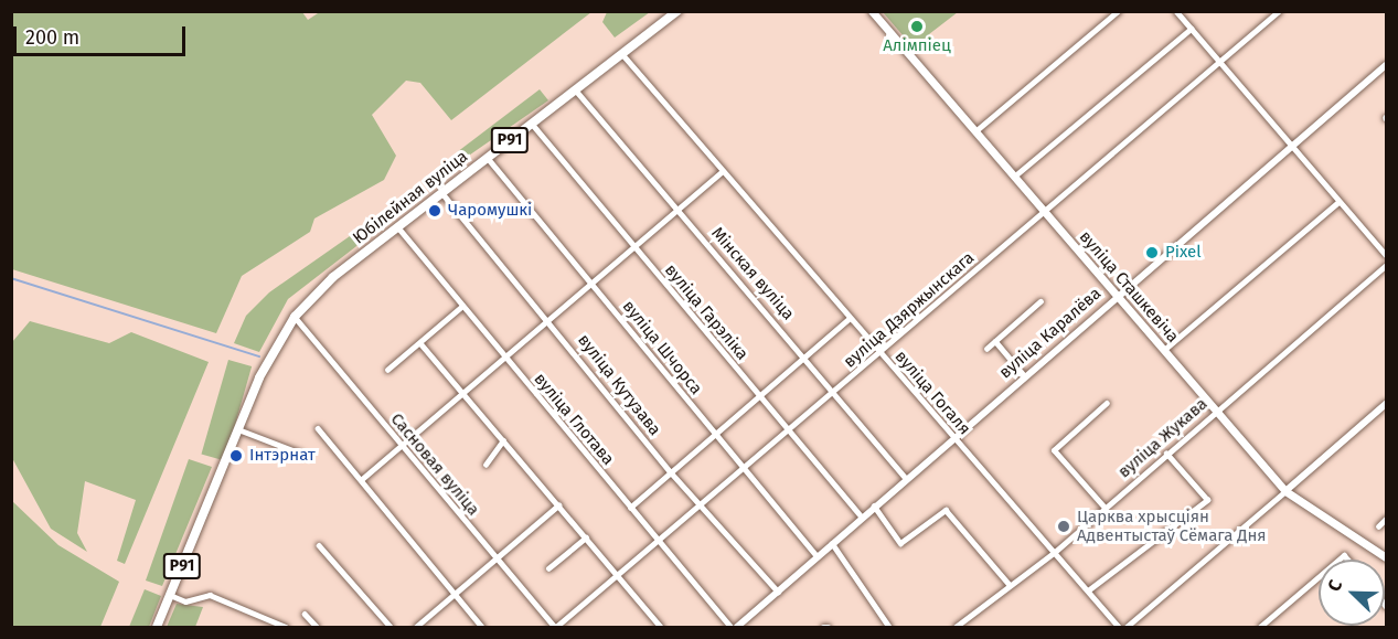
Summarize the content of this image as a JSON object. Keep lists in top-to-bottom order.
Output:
{
  "streets": {
    "main road": ["Р91", "Юбілейная вуліца", "вуліца Сташкевіча"],
    "street": [
      "Мінская вуліца",
      "вуліца Дзяржынскага",
      "вуліца Гарэліка",
      "вуліца Каралёва",
      "вуліца Шчорса",
      "вуліца Кутузава",
      "вуліца Гогаля",
      "вуліца Глотава",
      "вуліца Жукава",
      "Сасновая вуліца"
    ]
  },
  "crossings": [
    ["Р91", "Юбілейная вуліца"],
    ["Р91", "Сасновая вуліца"],
    ["Юбілейная вуліца", "Мінская вуліца"],
    ["Юбілейная вуліца", "вуліца Гарэліка"],
    ["Юбілейная вуліца", "вуліца Шчорса"],
    ["Юбілейная вуліца", "вуліца Кутузава"],
    ["Юбілейная вуліца", "вуліца Гогаля"],
    ["Юбілейная вуліца", "вуліца Глотава"],
    ["Юбілейная вуліца", "Сасновая вуліца"],
    ["Мінская вуліца", "вуліца Дзяржынскага"],
    ["Мінская вуліца", "вуліца Каралёва"],
    ["вуліца Сташкевіча", "вуліца Дзяржынскага"],
    ["вуліца Сташкевіча", "вуліца Каралёва"],
    ["вуліца Сташкевіча", "вуліца Жукава"],
    ["вуліца Дзяржынскага", "вуліца Гарэліка"],
    ["вуліца Дзяржынскага", "вуліца Шчорса"],
    ["вуліца Дзяржынскага", "вуліца Кутузава"],
    ["вуліца Дзяржынскага", "вуліца Гогаля"],
    ["вуліца Дзяржынскага", "вуліца Глотава"],
    ["вуліца Дзяржынскага", "Сасновая вуліца"],
    ["вуліца Гарэліка", "вуліца Каралёва"],
    ["вуліца Каралёва", "вуліца Шчорса"],
    ["вуліца Каралёва", "вуліца Кутузава"],
    ["вуліца Каралёва", "вуліца Гогаля"],
    ["вуліца Гогаля", "вуліца Жукава"]
  ],
  "places": [
    "Алімпіец",
    "Чаромушкі",
    "Pixel",
    "Інтэрнат",
    "Царква хрысціян Адвентыстаў Сёмага Дня"
  ],
  "scale_bar": "200 m",
  "north": "top left"
}
